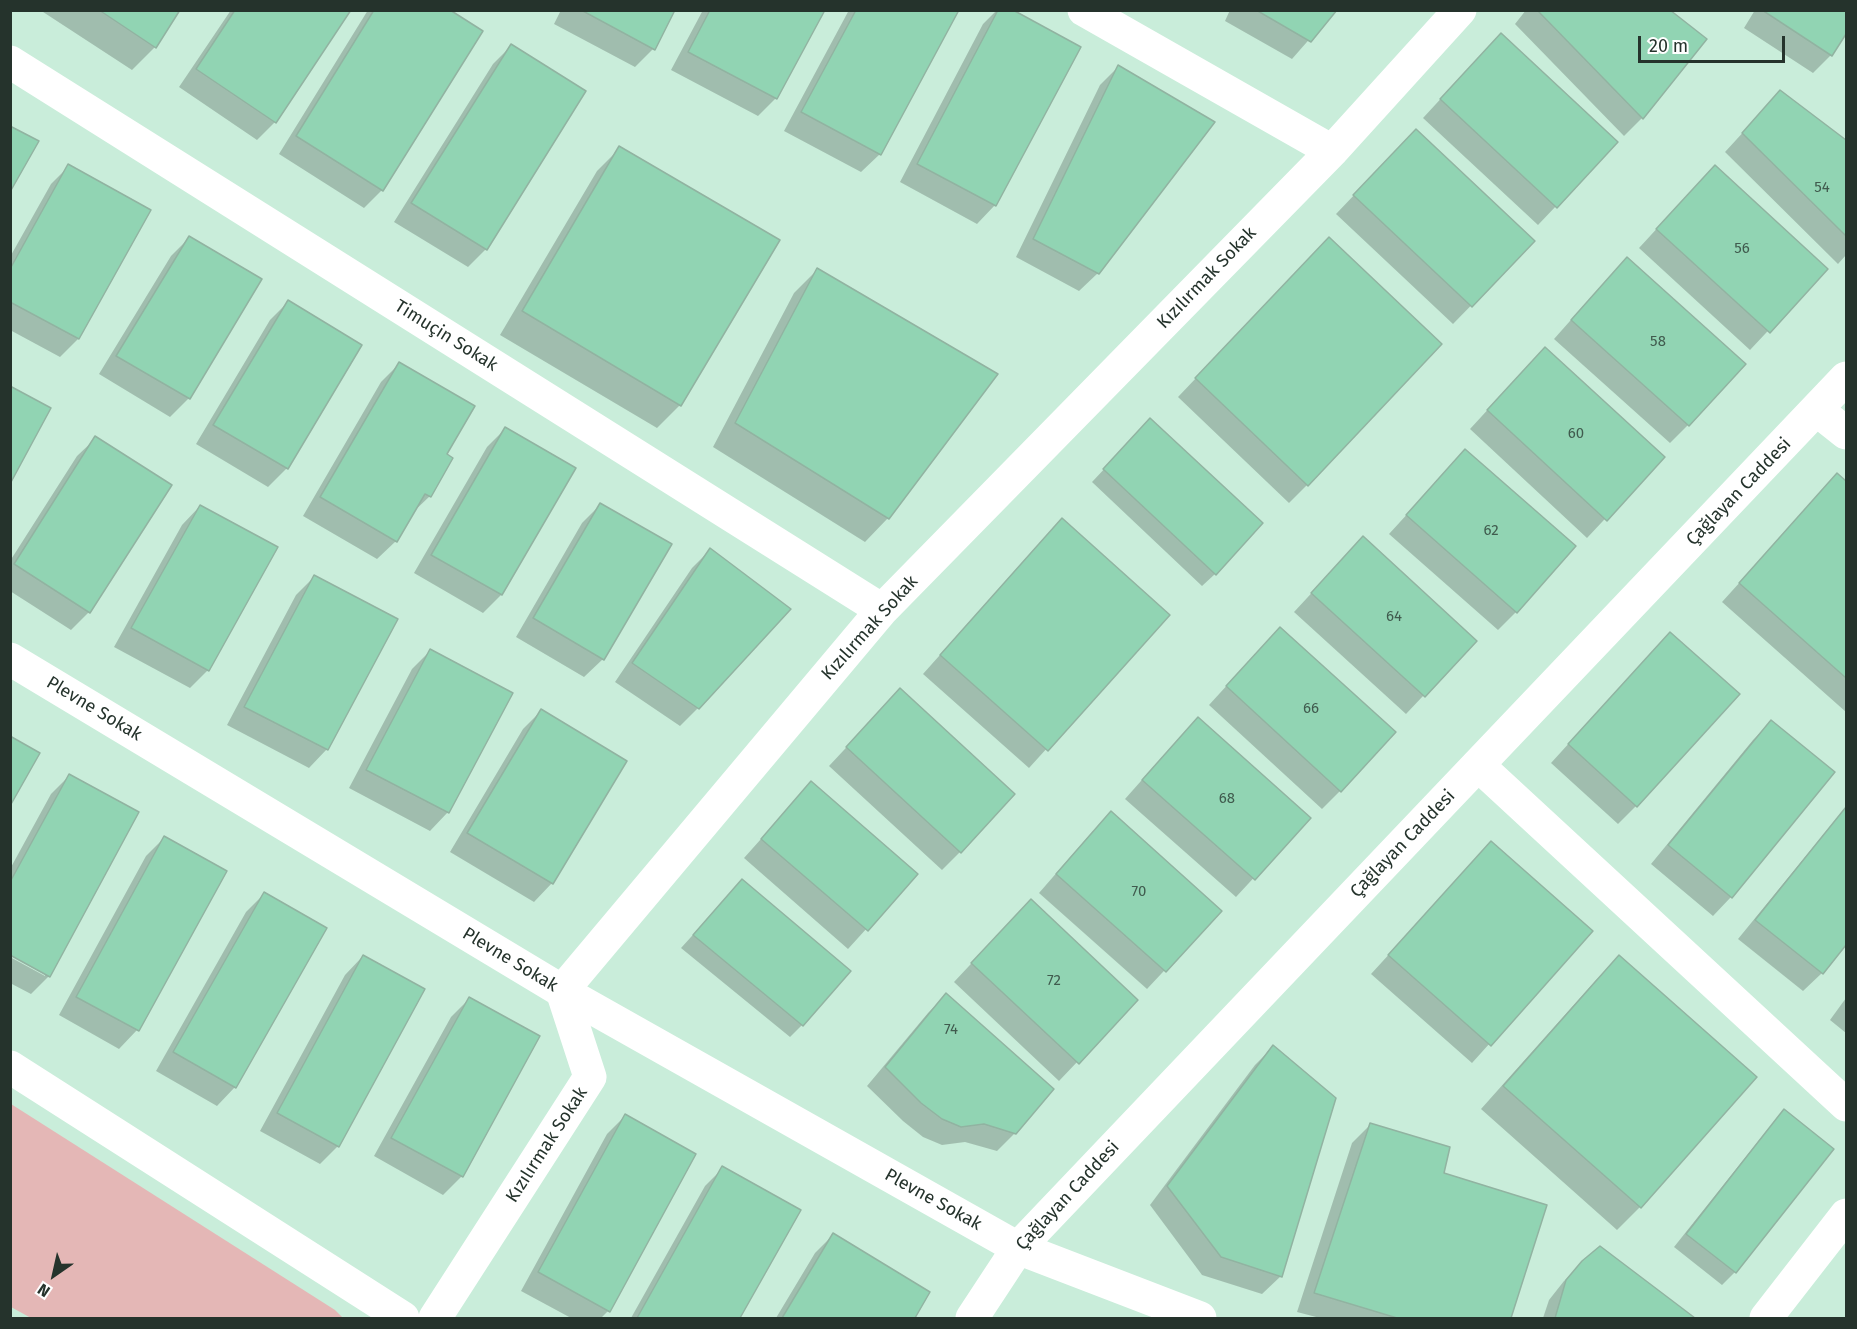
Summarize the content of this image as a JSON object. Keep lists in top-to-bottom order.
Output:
{
  "streets": {
    "street": [
      "Kızılırmak Sokak",
      "Timuçin Sokak",
      "Çağlayan Caddesi",
      "Plevne Sokak"
    ]
  },
  "crossings": [
    ["Kızılırmak Sokak", "Timuçin Sokak"],
    ["Kızılırmak Sokak", "Plevne Sokak"],
    ["Çağlayan Caddesi", "Plevne Sokak"]
  ],
  "house_numbers": [
    "54",
    "56",
    "58",
    "60",
    "62",
    "64",
    "66",
    "68",
    "70",
    "72",
    "74"
  ],
  "scale_bar": "20 m",
  "north": "bottom left"
}
